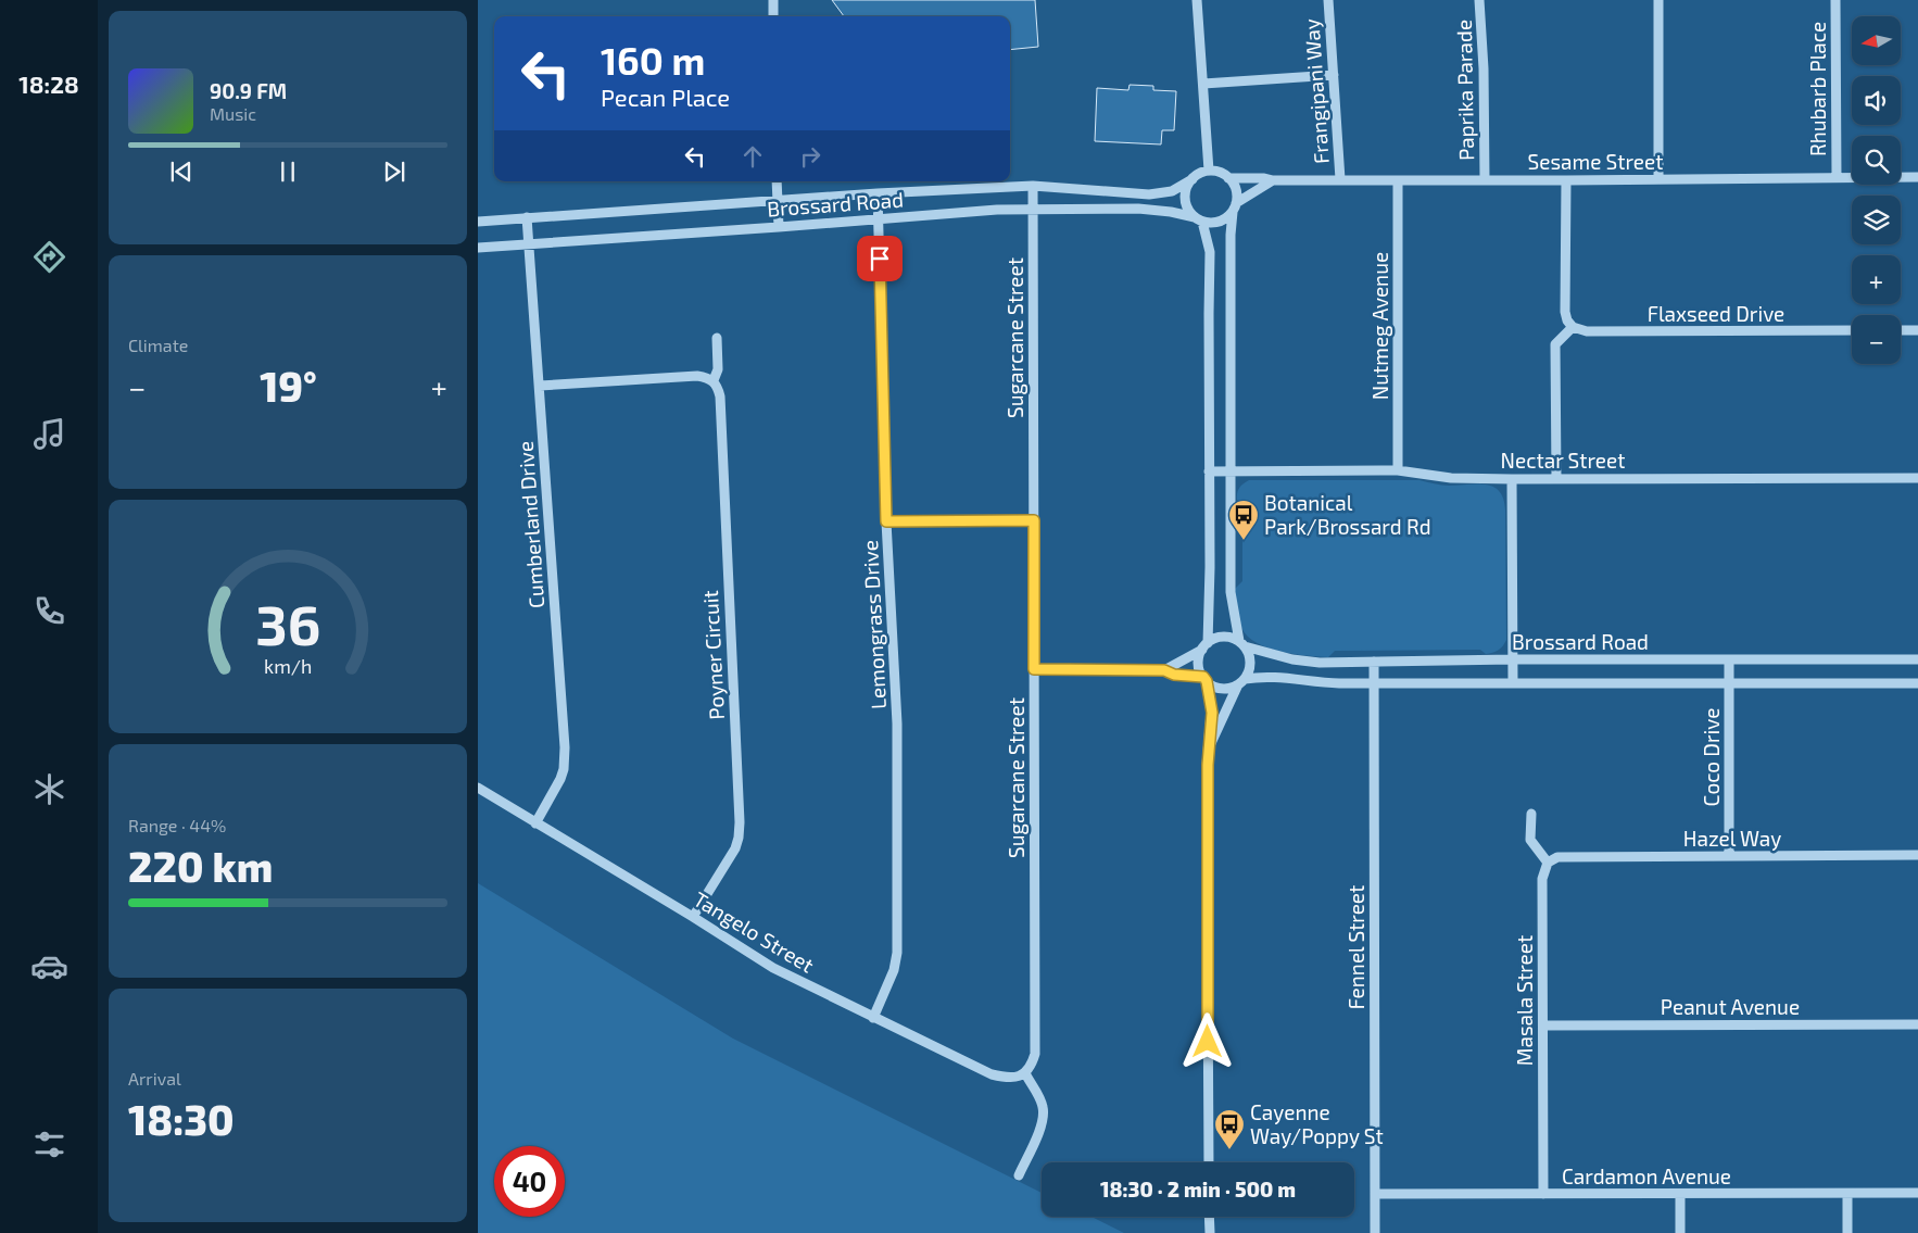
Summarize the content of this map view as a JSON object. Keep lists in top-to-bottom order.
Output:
{
  "streets": {
    "street": [
      "Rhubarb Place",
      "Paprika Parade",
      "Frangipani Way",
      "Sesame Street",
      "Brossard Road",
      "Flaxseed Drive",
      "Nutmeg Avenue",
      "Sugarcane Street",
      "Nectar Street",
      "Cumberland Drive",
      "Lemongrass Drive",
      "Poyner Circuit",
      "Coco Drive",
      "Hazel Way",
      "Tangelo Street",
      "Fennel Street",
      "Masala Street",
      "Peanut Avenue",
      "Cardamon Avenue"
    ]
  },
  "crossings": [
    ["Rhubarb Place", "Sesame Street"],
    ["Paprika Parade", "Sesame Street"],
    ["Frangipani Way", "Sesame Street"],
    ["Sesame Street", "Brossard Road"],
    ["Sesame Street", "Nutmeg Avenue"],
    ["Brossard Road", "Sugarcane Street"],
    ["Brossard Road", "Cumberland Drive"],
    ["Brossard Road", "Lemongrass Drive"],
    ["Brossard Road", "Coco Drive"],
    ["Brossard Road", "Fennel Street"],
    ["Nutmeg Avenue", "Nectar Street"],
    ["Sugarcane Street", "Tangelo Street"],
    ["Cumberland Drive", "Tangelo Street"],
    ["Lemongrass Drive", "Tangelo Street"],
    ["Poyner Circuit", "Tangelo Street"],
    ["Coco Drive", "Hazel Way"],
    ["Hazel Way", "Masala Street"],
    ["Fennel Street", "Cardamon Avenue"],
    ["Masala Street", "Peanut Avenue"],
    ["Masala Street", "Cardamon Avenue"]
  ],
  "places": {
    "bus stop": ["Botanical Park/Brossard Rd", "Cayenne Way/Poppy St"]
  },
  "north": "left",
  "page": {
    "tabs": "18:28",
    "map_buttons": ["+", "−"],
    "turn": ["160 m", "Pecan Place"],
    "song": ["90.9 FM", "Music"],
    "tile": [
      "Climate",
      ["Range · 44%", "220 km"],
      ["Arrival", "18:30"]
    ],
    "heat": ["−", "19°", "+"],
    "limit": "40",
    "trip": "18:30 · 2 min · 500 m",
    "gauge": ["36", "km/h"]
  }
}
